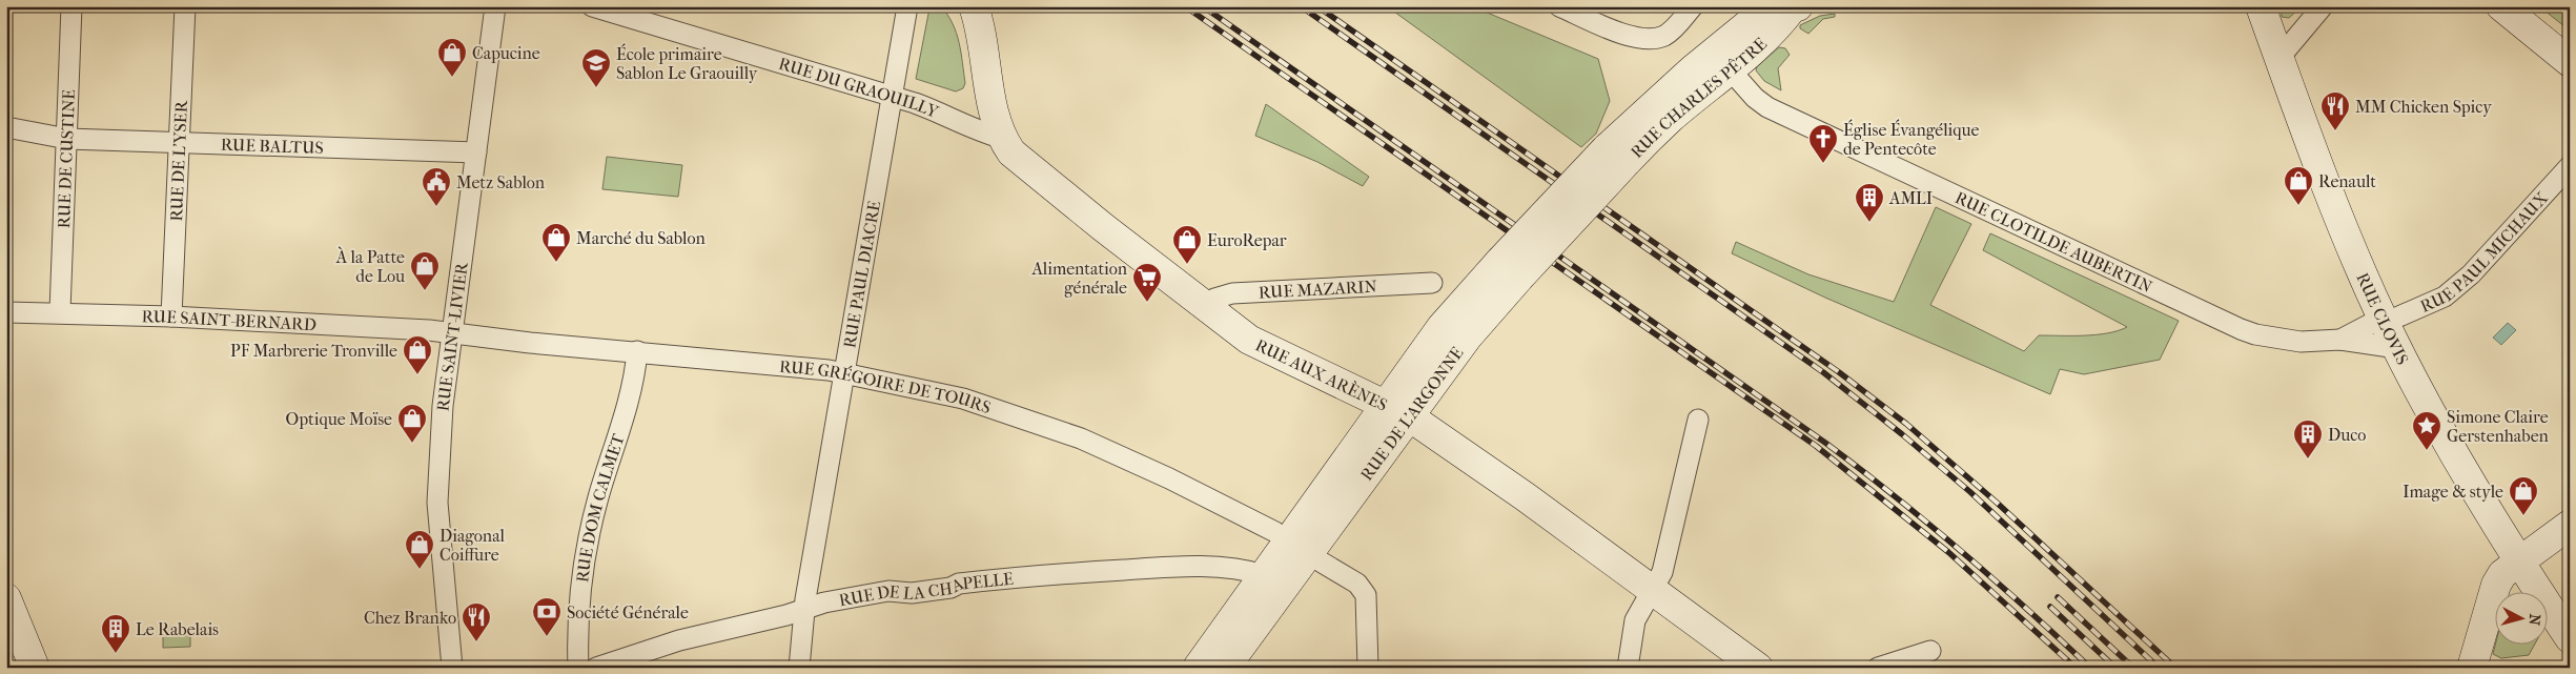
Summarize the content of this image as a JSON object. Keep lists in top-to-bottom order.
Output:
{
  "streets": {
    "main road": [
      "RUE CHARLES PÊTRE",
      "RUE CLOVIS",
      "RUE AUX ARÈNES",
      "RUE DE L'ARGONNE"
    ],
    "street": [
      "RUE DU GRAOUILLY",
      "RUE BALTUS",
      "RUE DE CUSTINE",
      "RUE DE L'YSER",
      "RUE CLOTILDE AUBERTIN",
      "RUE PAUL MICHAUX",
      "RUE PAUL DIACRE",
      "RUE MAZARIN",
      "RUE SAINT-BERNARD",
      "RUE SAINT-LIVIER",
      "RUE GRÉGOIRE DE TOURS",
      "RUE DOM CALMET",
      "RUE DE LA CHAPELLE"
    ]
  },
  "crossings": [
    ["RUE DU GRAOUILLY", "RUE PAUL DIACRE"],
    ["RUE DU GRAOUILLY", "RUE AUX ARÈNES"],
    ["RUE CHARLES PÊTRE", "RUE CLOTILDE AUBERTIN"],
    ["RUE CHARLES PÊTRE", "RUE DE L'ARGONNE"],
    ["RUE BALTUS", "RUE DE CUSTINE"],
    ["RUE BALTUS", "RUE DE L'YSER"],
    ["RUE BALTUS", "RUE SAINT-LIVIER"],
    ["RUE DE CUSTINE", "RUE SAINT-BERNARD"],
    ["RUE DE L'YSER", "RUE SAINT-BERNARD"],
    ["RUE CLOTILDE AUBERTIN", "RUE PAUL MICHAUX"],
    ["RUE CLOTILDE AUBERTIN", "RUE CLOVIS"],
    ["RUE PAUL MICHAUX", "RUE CLOVIS"],
    ["RUE PAUL DIACRE", "RUE GRÉGOIRE DE TOURS"],
    ["RUE PAUL DIACRE", "RUE DE LA CHAPELLE"],
    ["RUE MAZARIN", "RUE AUX ARÈNES"],
    ["RUE SAINT-BERNARD", "RUE SAINT-LIVIER"],
    ["RUE SAINT-BERNARD", "RUE GRÉGOIRE DE TOURS"],
    ["RUE SAINT-LIVIER", "RUE GRÉGOIRE DE TOURS"],
    ["RUE AUX ARÈNES", "RUE DE L'ARGONNE"],
    ["RUE GRÉGOIRE DE TOURS", "RUE DE L'ARGONNE"],
    ["RUE GRÉGOIRE DE TOURS", "RUE DOM CALMET"]
  ],
  "places": {
    "shop": [
      "Capucine",
      "Renault",
      "Marché du Sablon",
      "EuroRepar",
      "À la Patte de Lou",
      "PF Marbrerie Tronville",
      "Optique Moïse",
      "Image & style",
      "Diagonal Coiffure"
    ],
    "school or university": ["École primaire Sablon Le Graouilly"],
    "restaurant": ["MM Chicken Spicy", "Chez Branko"],
    "church": ["Église Évangélique de Pentecôte"],
    "public building": ["Metz Sablon"],
    "building": ["AMLI", "Duco", "Le Rabelais"],
    "supermarket": ["Alimentation générale"],
    "place": ["Simone Claire Gerstenhaben"],
    "bank": ["Société Générale"]
  },
  "north": "right"
}
